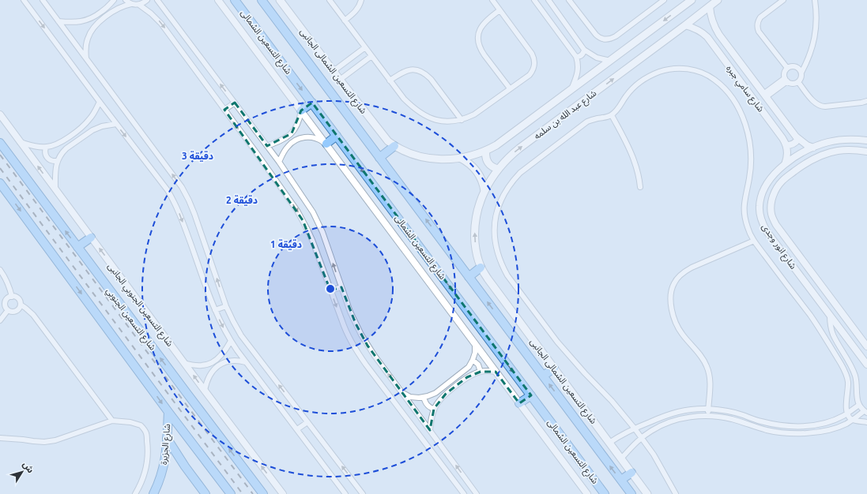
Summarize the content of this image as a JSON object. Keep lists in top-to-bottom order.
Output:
{
  "streets": {
    "main road": [
      "شارع التسعين الشمالى",
      "شارع التسعين الشمالى الجانبى",
      "شارع عبد الله بن سلمه",
      "شارع التسعين الجنوبي",
      "شارع الجزيرة"
    ],
    "street": ["شارع سامي جبره", "شارع انور وجدى", "شارع التسعين الجنوبي الجانبى"]
  },
  "crossings": [
    ["شارع التسعين الشمالى الجانبى", "شارع عبد الله بن سلمه"],
    ["شارع سامي جبره", "شارع عبد الله بن سلمه"],
    ["شارع سامي جبره", "شارع انور وجدى"]
  ],
  "north": "top right",
  "rings": ["3 دقيقة", "2 دقيقة", "1 دقيقة"]
}
